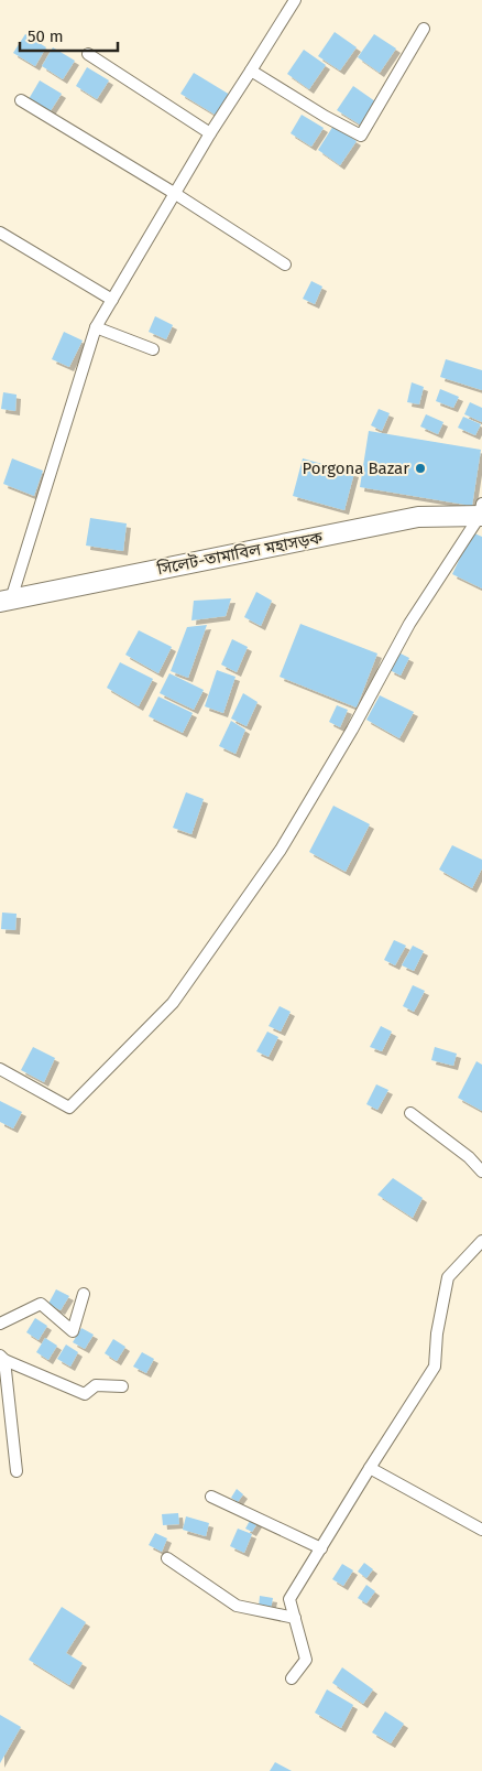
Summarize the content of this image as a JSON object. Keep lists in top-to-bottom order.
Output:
{
  "streets": {
    "highway": ["সিলেট-তামাবিল মহাসড়ক"]
  },
  "places": ["Porgona Bazar"],
  "scale_bar": "50 m"
}
